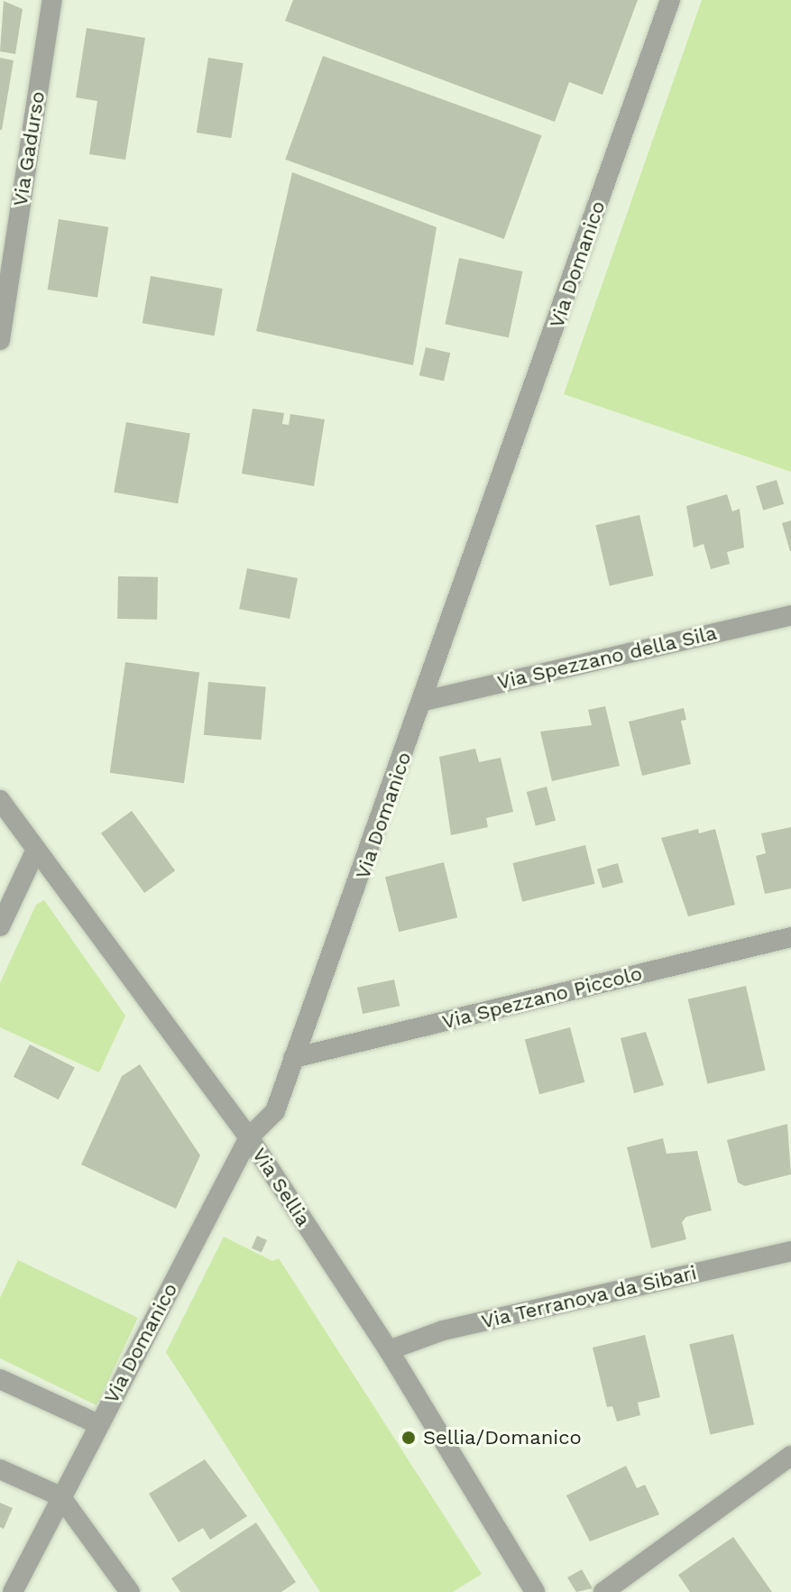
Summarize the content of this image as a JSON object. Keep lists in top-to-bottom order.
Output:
{
  "streets": {
    "street": [
      "Via Gadurso",
      "Via Domanico",
      "Via Spezzano della Sila",
      "Via Spezzano Piccolo",
      "Via Sellia",
      "Via Terranova da Sibari"
    ]
  },
  "crossings": [
    ["Via Domanico", "Via Spezzano della Sila"],
    ["Via Domanico", "Via Spezzano Piccolo"],
    ["Via Domanico", "Via Sellia"],
    ["Via Sellia", "Via Terranova da Sibari"]
  ],
  "places": ["Sellia/Domanico"]
}
